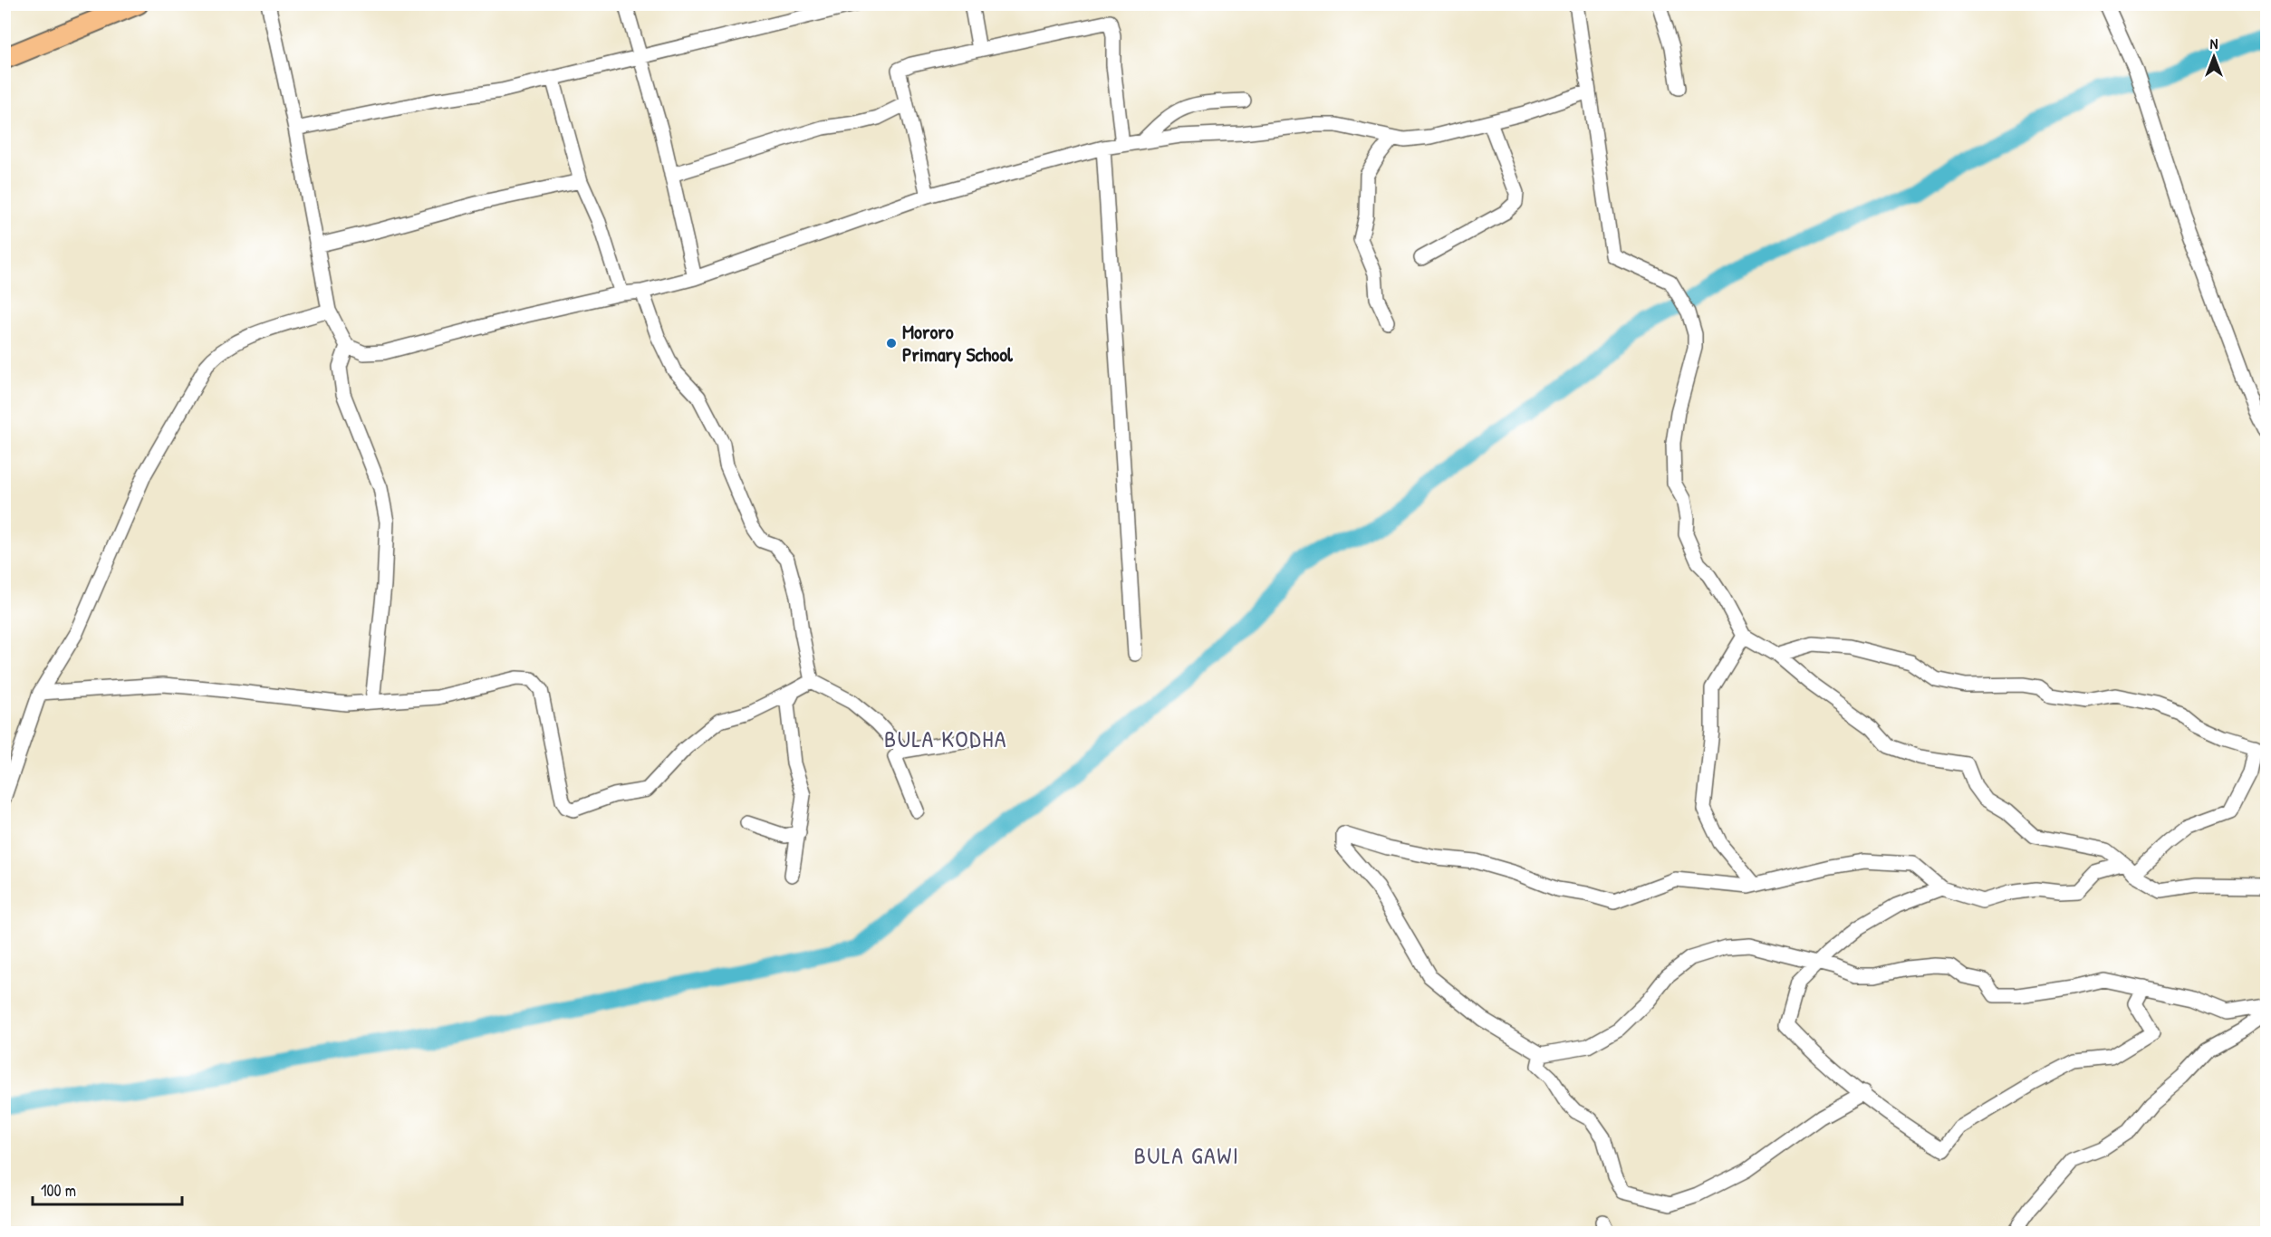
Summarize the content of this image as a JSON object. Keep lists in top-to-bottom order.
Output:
{
  "districts": ["BULA KODHA", "BULA GAWI"],
  "places": ["Mororo Primary School"],
  "scale_bar": "100 m",
  "north": "top"
}
